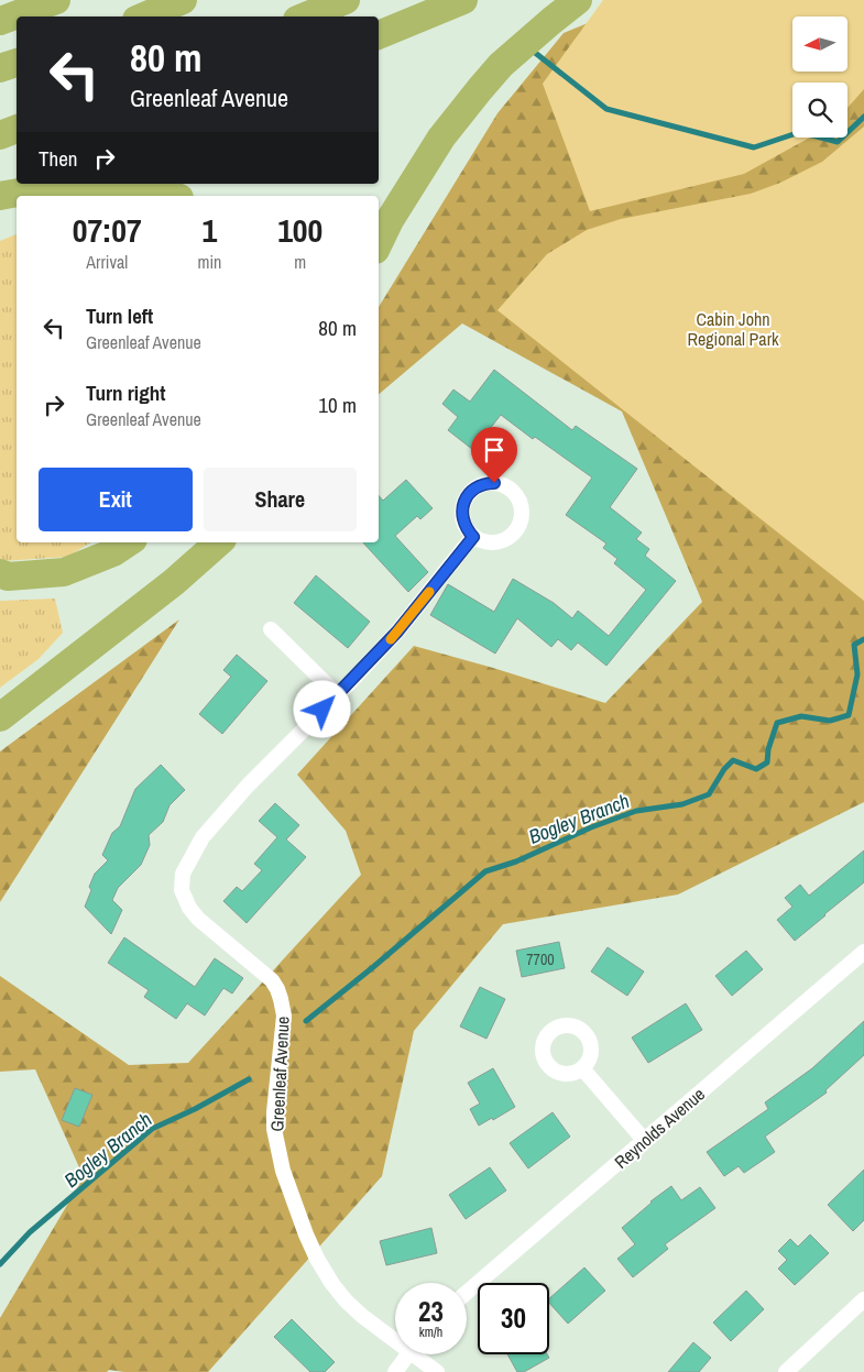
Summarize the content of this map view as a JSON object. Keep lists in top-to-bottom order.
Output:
{
  "streets": {
    "street": ["Greenleaf Avenue", "Reynolds Avenue"]
  },
  "water": ["Bogley Branch"],
  "parks": ["Cabin John Regional Park"],
  "house_numbers": ["7700"],
  "north": "left",
  "page": {
    "turn": ["80 m", "Greenleaf Avenue"],
    "then": "Then",
    "eta": [
      "07:07",
      "Arrival",
      "1",
      "min",
      "100",
      "m"
    ],
    "list": [
      {
        "name": "Turn left",
        "note": "Greenleaf Avenue",
        "value": "80 m"
      },
      {
        "name": "Turn right",
        "note": "Greenleaf Avenue",
        "value": "10 m"
      }
    ],
    "buttons": ["Exit", "Share"],
    "speed": "23 km/h",
    "limit": "30"
  }
}
